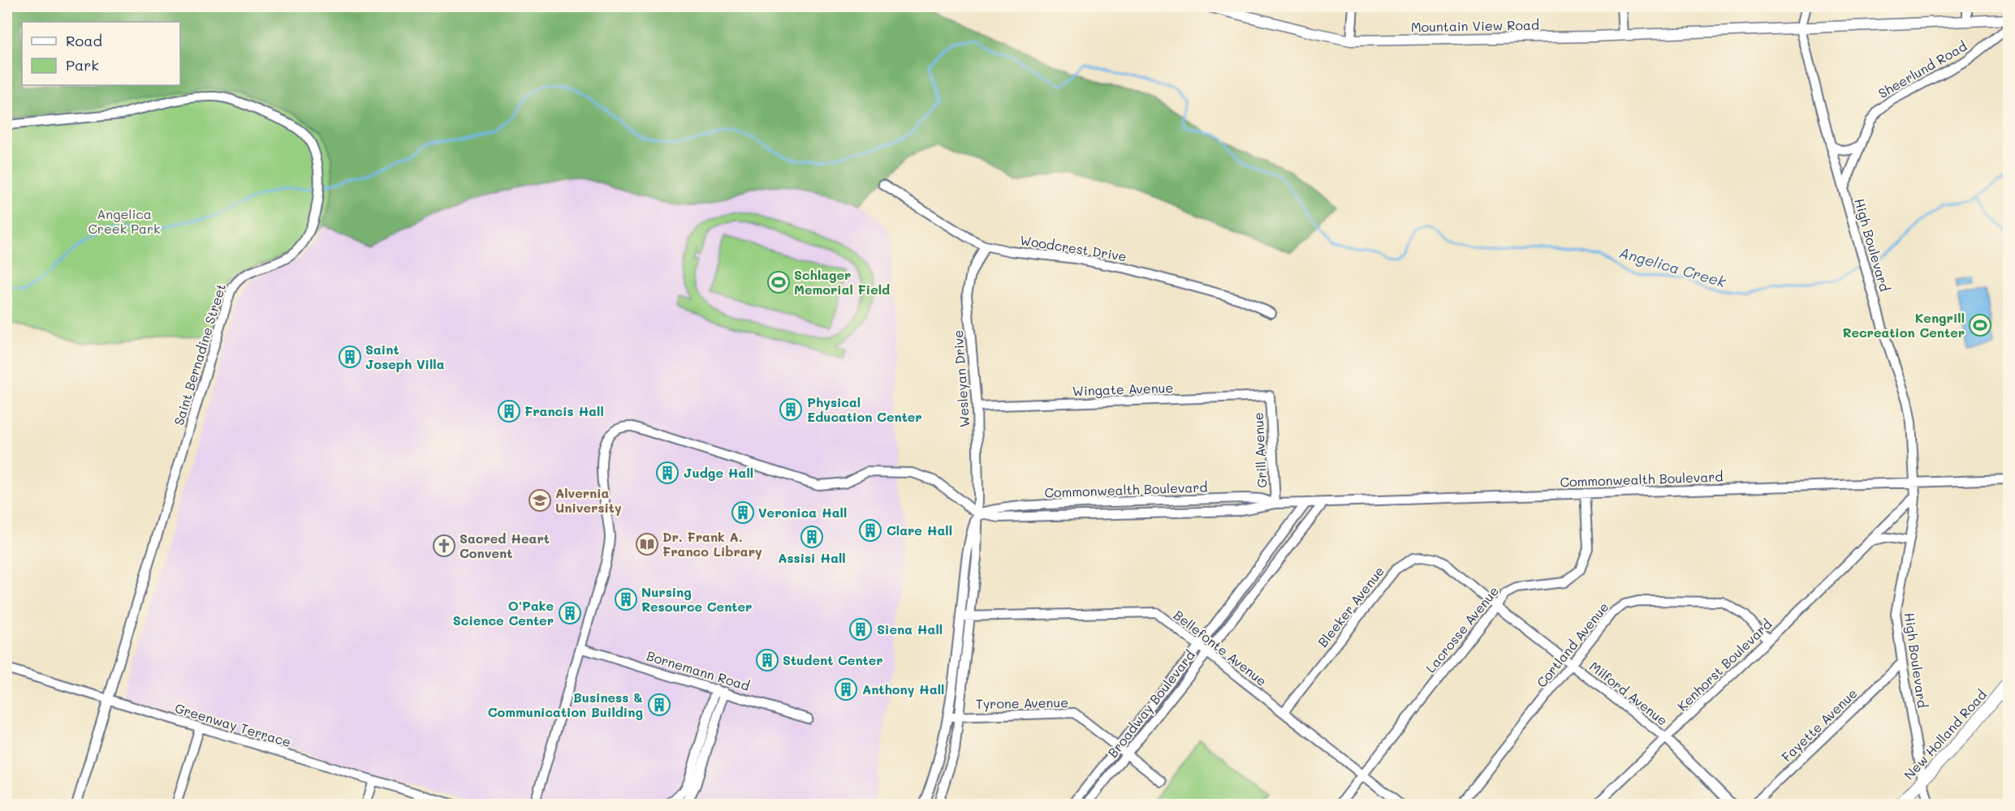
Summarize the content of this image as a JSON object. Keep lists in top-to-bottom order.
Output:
{
  "streets": {
    "main road": ["New Holland Road"],
    "street": [
      "Mountain View Road",
      "Sheerlund Road",
      "High Boulevard",
      "Woodcrest Drive",
      "Saint Bernadine Street",
      "Wesleyan Drive",
      "Wingate Avenue",
      "Grill Avenue",
      "Commonwealth Boulevard",
      "Bleeker Avenue",
      "Lacrosse Avenue",
      "Cortland Avenue",
      "Bellefonte Avenue",
      "Kenhorst Boulevard",
      "Bornemann Road",
      "Milford Avenue",
      "Tyrone Avenue",
      "Broadway Boulevard",
      "Greenway Terrace",
      "Fayette Avenue"
    ]
  },
  "crossings": [
    ["Mountain View Road", "High Boulevard"],
    ["Sheerlund Road", "High Boulevard"],
    ["High Boulevard", "Commonwealth Boulevard"],
    ["High Boulevard", "Kenhorst Boulevard"],
    ["High Boulevard", "Fayette Avenue"],
    ["High Boulevard", "New Holland Road"],
    ["Woodcrest Drive", "Wesleyan Drive"],
    ["Saint Bernadine Street", "Greenway Terrace"],
    ["Wesleyan Drive", "Wingate Avenue"],
    ["Wesleyan Drive", "Commonwealth Boulevard"],
    ["Wingate Avenue", "Grill Avenue"],
    ["Grill Avenue", "Commonwealth Boulevard"],
    ["Commonwealth Boulevard", "Lacrosse Avenue"],
    ["Commonwealth Boulevard", "Broadway Boulevard"],
    ["Bleeker Avenue", "Bellefonte Avenue"],
    ["Bleeker Avenue", "Milford Avenue"],
    ["Lacrosse Avenue", "Bellefonte Avenue"],
    ["Lacrosse Avenue", "Milford Avenue"],
    ["Cortland Avenue", "Kenhorst Boulevard"],
    ["Cortland Avenue", "Milford Avenue"],
    ["Bellefonte Avenue", "Broadway Boulevard"],
    ["Kenhorst Boulevard", "Milford Avenue"],
    ["Tyrone Avenue", "Broadway Boulevard"]
  ],
  "water": ["Angelica Creek"],
  "parks": ["Angelica Creek Park"],
  "places": {
    "sports": ["Schlager Memorial Field", "Kengrill Recreation Center"],
    "building": [
      "Saint Joseph Villa",
      "Physical Education Center",
      "Francis Hall",
      "Judge Hall",
      "Veronica Hall",
      "Clare Hall",
      "Assisi Hall",
      "Nursing Resource Center",
      "O'Pake Science Center",
      "Siena Hall",
      "Student Center",
      "Anthony Hall",
      "Business & Communication Building"
    ],
    "school or university": ["Alvernia University"],
    "library": ["Dr. Frank A. Franco Library"],
    "church": ["Sacred Heart Convent"]
  },
  "legend": ["Road", "Park"]
}
